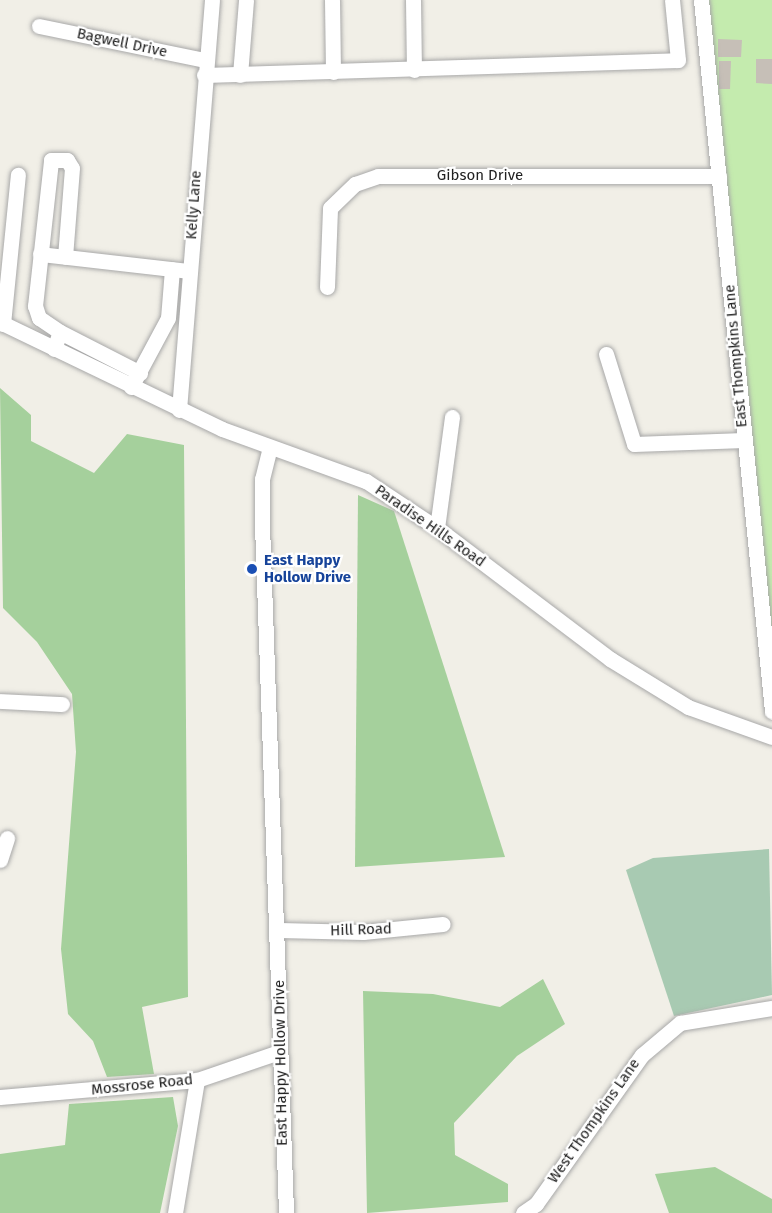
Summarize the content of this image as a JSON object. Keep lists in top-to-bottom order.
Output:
{
  "streets": {
    "street": [
      "Bagwell Drive",
      "Gibson Drive",
      "Kelly Lane",
      "East Thompkins Lane",
      "Paradise Hills Road",
      "Hill Road",
      "East Happy Hollow Drive",
      "Mossrose Road",
      "West Thompkins Lane"
    ]
  },
  "crossings": [
    ["Bagwell Drive", "Kelly Lane"],
    ["Gibson Drive", "East Thompkins Lane"],
    ["Kelly Lane", "Paradise Hills Road"],
    ["Paradise Hills Road", "East Happy Hollow Drive"],
    ["Hill Road", "East Happy Hollow Drive"],
    ["East Happy Hollow Drive", "Mossrose Road"]
  ],
  "places": ["East Happy Hollow Drive"]
}
